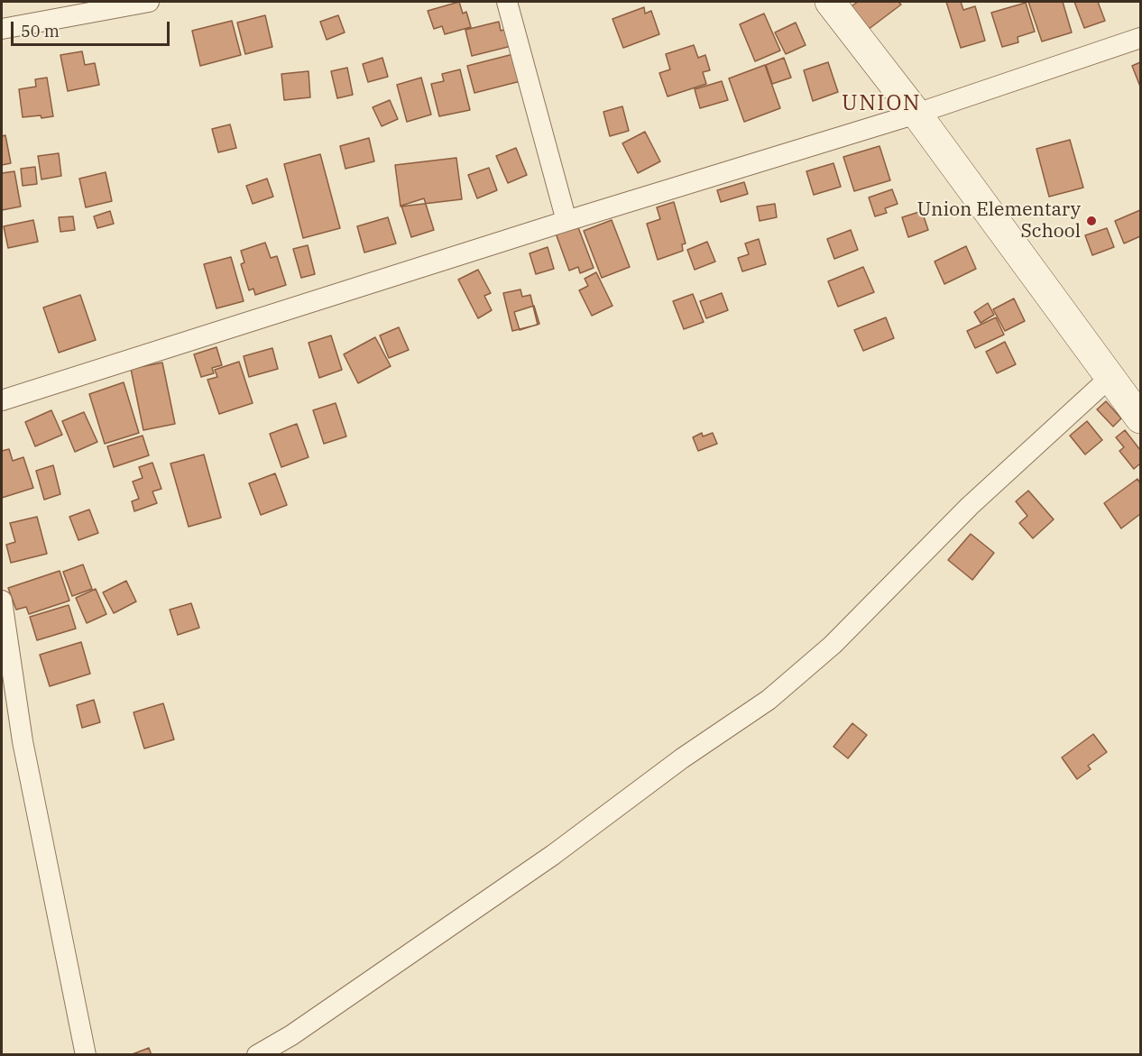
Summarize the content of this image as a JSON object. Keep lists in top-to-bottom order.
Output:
{
  "districts": ["UNION"],
  "places": ["Union Elementary School"],
  "scale_bar": "50 m"
}
